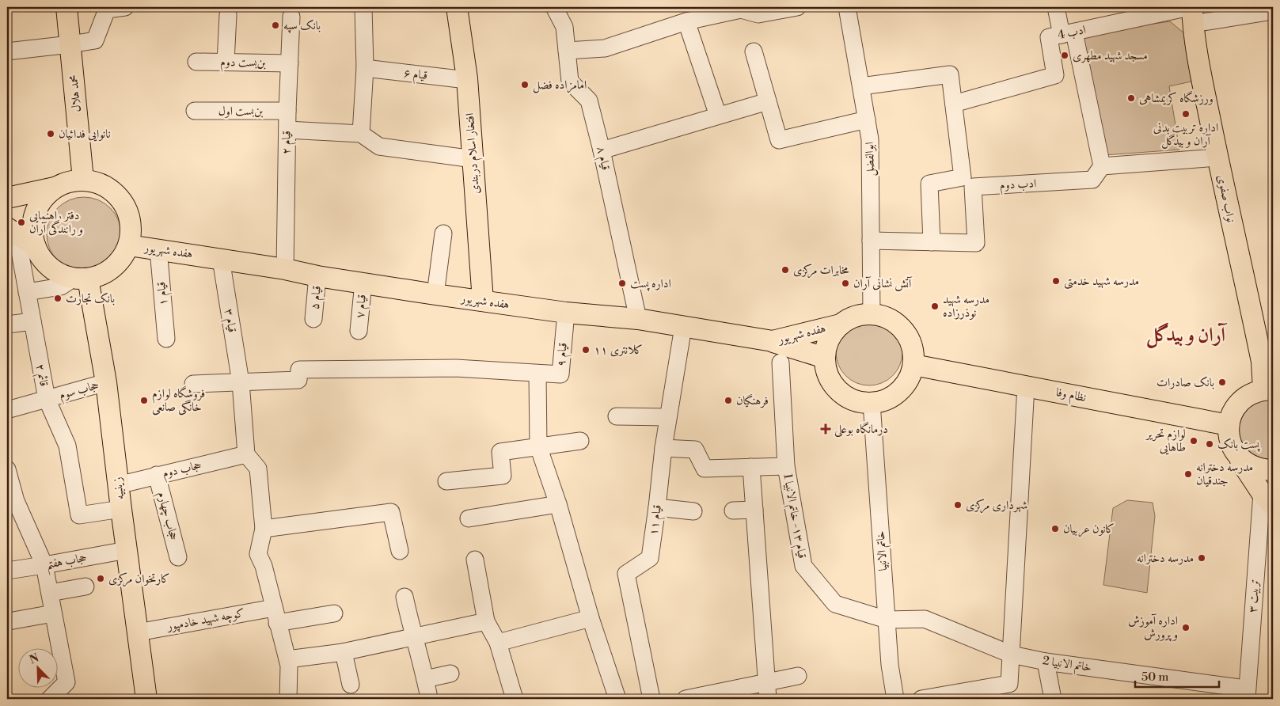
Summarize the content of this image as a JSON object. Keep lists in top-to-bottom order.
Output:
{
  "streets": {
    "main road": [
      "محمد هلال",
      "افتخار اسلام دربندی",
      "نواب صفوی",
      "هفده شهریور",
      "نظام وفا",
      "زینبیه"
    ],
    "street": [
      "ادب 4",
      "بن‌بست دوم",
      "قیام ۶",
      "بن‌بست اول",
      "قیام ۲",
      "قیام ۸",
      "ابوالفضل",
      "ادب دوم",
      "قیام ۱",
      "قیام ۵",
      "قیام ۷",
      "قیام ۳",
      "قیام ۹",
      "قائم ۲",
      "حجاب سوم",
      "حجاب دوم",
      "حجاب چهارم",
      "قیام ۱۳- خاتم الانبیا 1",
      "قیام ۱۱",
      "خاتم الانبیا",
      "حجاب هفتم",
      "تربیت ۳",
      "کوچه شهید خادمپور",
      "خاتم الانبیا 2"
    ]
  },
  "crossings": [
    ["ادب 4", "نواب صفوی"],
    ["بن‌بست دوم", "قیام ۲"],
    ["قیام ۶", "افتخار اسلام دربندی"],
    ["محمد هلال", "هفده شهریور"],
    ["محمد هلال", "زینبیه"],
    ["بن‌بست اول", "قیام ۲"],
    ["قیام ۲", "هفده شهریور"],
    ["افتخار اسلام دربندی", "هفده شهریور"],
    ["قیام ۸", "هفده شهریور"],
    ["ابوالفضل", "هفده شهریور"],
    ["ابوالفضل", "نظام وفا"],
    ["ابوالفضل", "خاتم الانبیا"],
    ["هفده شهریور", "قیام ۱"],
    ["هفده شهریور", "قیام ۵"],
    ["هفده شهریور", "قیام ۷"],
    ["هفده شهریور", "قیام ۳"],
    ["هفده شهریور", "قیام ۹"],
    ["هفده شهریور", "نظام وفا"],
    ["هفده شهریور", "زینبیه"],
    ["هفده شهریور", "قیام ۱۱"],
    ["هفده شهریور", "خاتم الانبیا"],
    ["قیام ۳", "حجاب دوم"],
    ["قائم ۲", "حجاب سوم"],
    ["قائم ۲", "زینبیه"],
    ["حجاب سوم", "زینبیه"],
    ["نظام وفا", "خاتم الانبیا"],
    ["حجاب دوم", "زینبیه"],
    ["حجاب دوم", "حجاب چهارم"],
    ["زینبیه", "حجاب هفتم"],
    ["زینبیه", "کوچه شهید خادمپور"],
    ["قیام ۱۳- خاتم الانبیا 1", "خاتم الانبیا"],
    ["قیام ۱۳- خاتم الانبیا 1", "خاتم الانبیا 2"],
    ["خاتم الانبیا", "خاتم الانبیا 2"],
    ["تربیت ۳", "خاتم الانبیا 2"]
  ],
  "districts": ["آران و بیدگل"],
  "places": {
    "other": [
      "بانک سپه",
      "مسجد شهید مطهری",
      "امامزاده فضل",
      "ورزشگاه کریمشاهی",
      "اداره تربیت بدنی آران و بیدگل",
      "نانوایی فدائیان",
      "دفتر راهنمایی و رانندگی آران",
      "مخابرات مرکزی",
      "مدرسه شهید خدمتی",
      "اداره پست",
      "آتش نشانی آران",
      "بانک تجارت",
      "مدرسه شهید نوذرزاده",
      "کلانتری ۱۱",
      "بانک صادرات",
      "فروشگاه لوازم خانگی صانعی",
      "فرهنگیان",
      "لوازم تحریر طاهایی",
      "پست بانک",
      "مدرسه دخترانه جندقیان",
      "شهرداری مرکزی",
      "کانون عربیان",
      "مدرسه دخترانه",
      "کارتخوان مرکزی",
      "اداره آموزش و پرورش"
    ],
    "health": ["درمانگاه بوعلی"]
  },
  "scale_bar": "50 m",
  "north": "top left"
}
